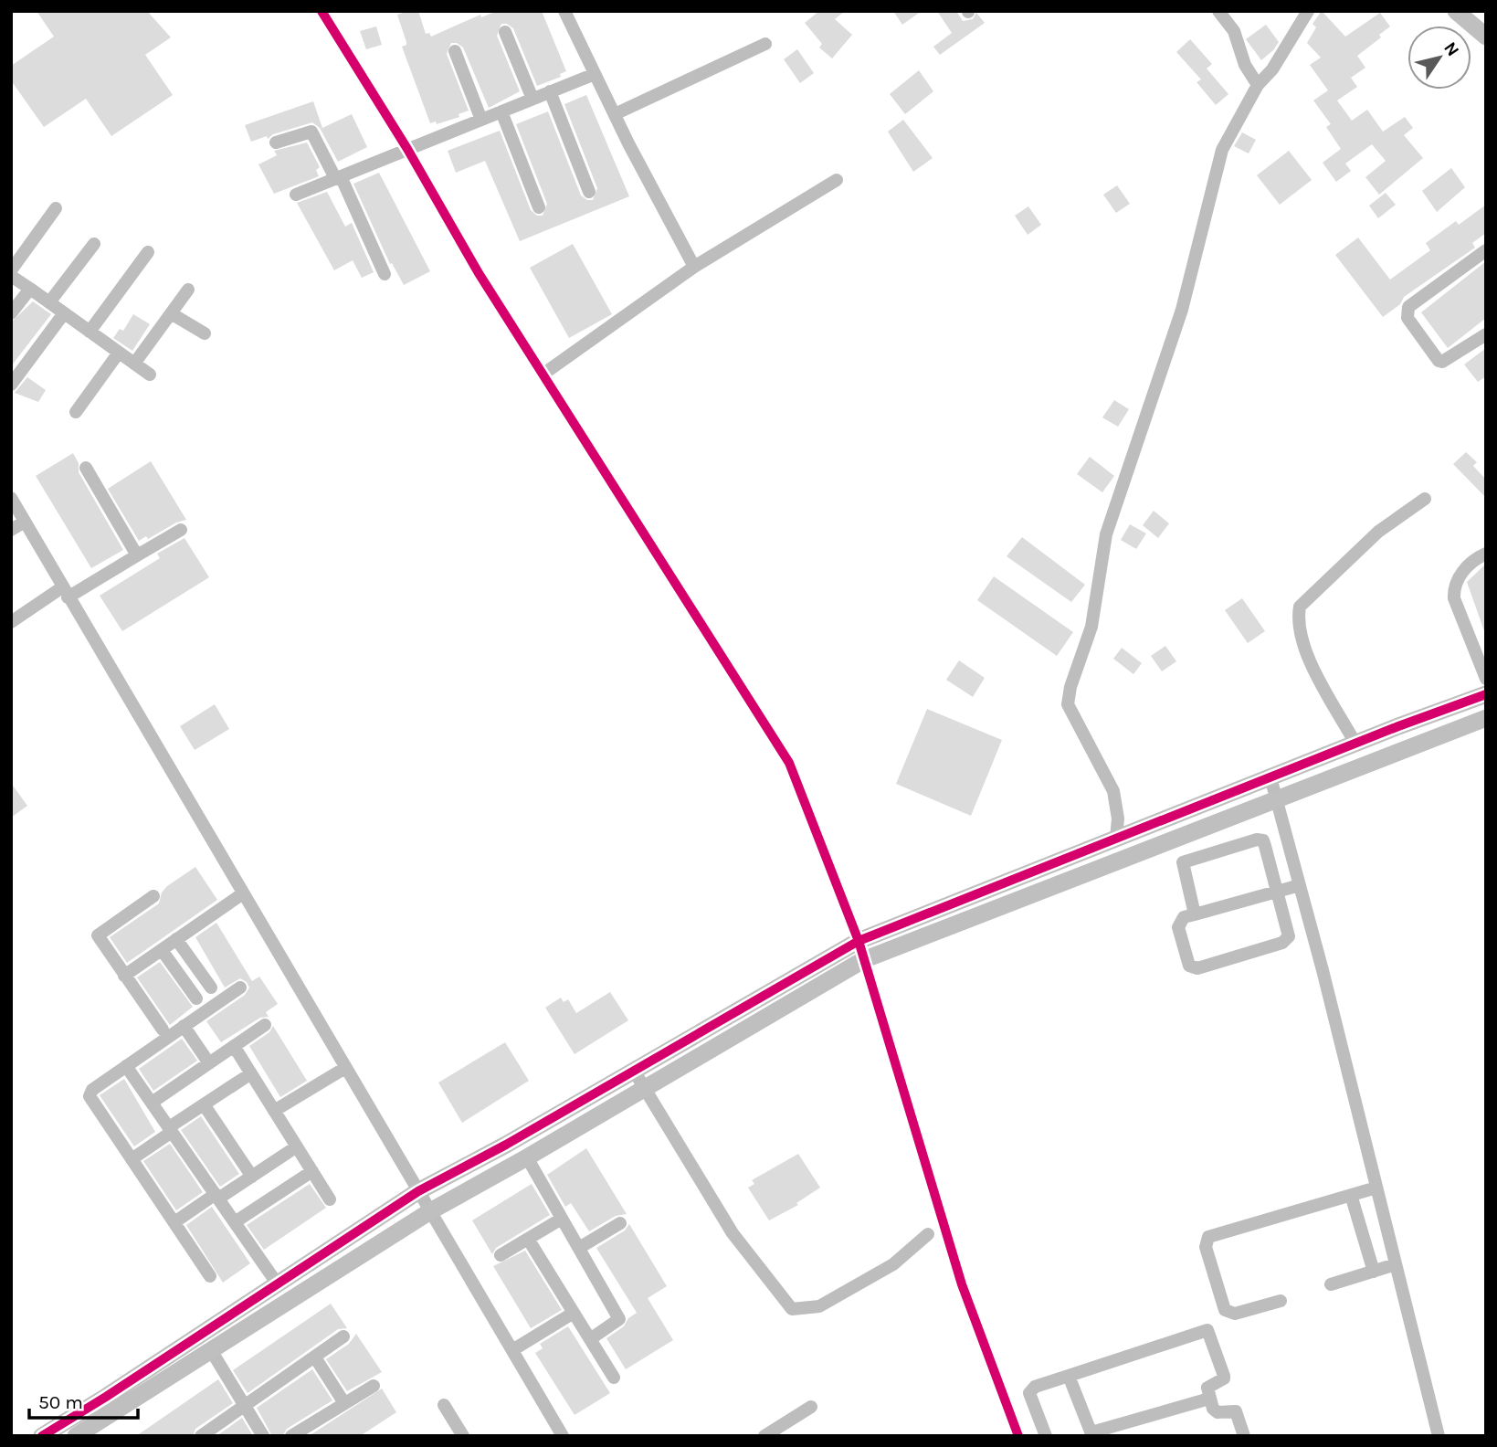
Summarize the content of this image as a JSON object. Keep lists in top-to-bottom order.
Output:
{
  "scale_bar": "50 m",
  "north": "top right"
}
